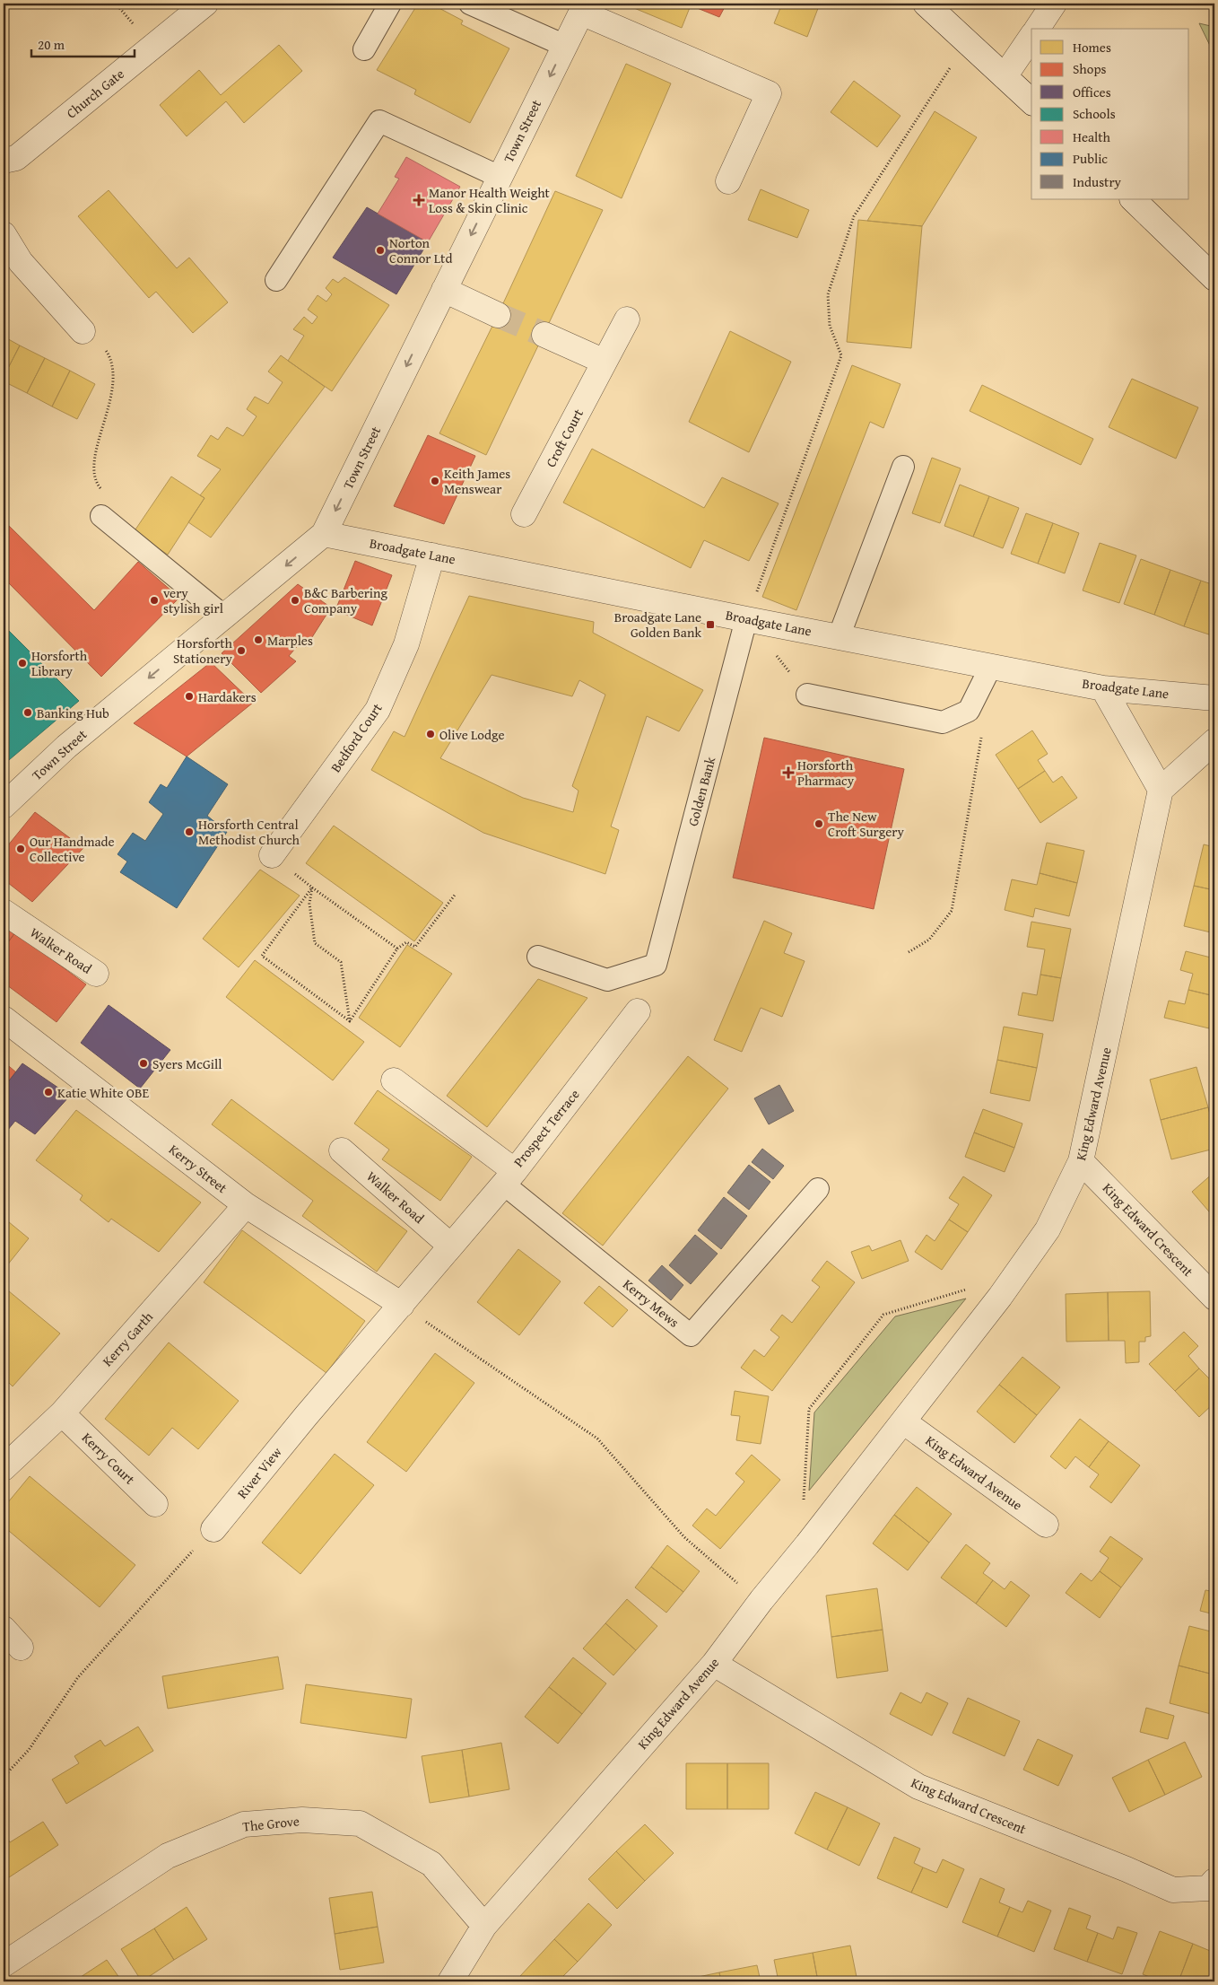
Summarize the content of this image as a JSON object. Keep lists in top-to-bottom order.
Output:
{
  "streets": {
    "street": [
      "Church Gate",
      "Town Street",
      "Croft Court",
      "Broadgate Lane",
      "Bedford Court",
      "Walker Road",
      "King Edward Avenue",
      "Prospect Terrace",
      "Kerry Street",
      "King Edward Crescent",
      "Kerry Garth",
      "Kerry Court",
      "River View",
      "The Grove"
    ],
    "lane": ["Golden Bank", "Kerry Mews"]
  },
  "crossings": [
    ["Town Street", "Broadgate Lane"],
    ["Broadgate Lane", "Bedford Court"],
    ["Broadgate Lane", "Golden Bank"],
    ["King Edward Avenue", "King Edward Crescent"],
    ["King Edward Avenue", "The Grove"],
    ["Prospect Terrace", "Kerry Mews"],
    ["Kerry Street", "Kerry Garth"],
    ["Kerry Street", "River View"],
    ["Kerry Garth", "Kerry Court"]
  ],
  "one_way": ["Town Street"],
  "places": {
    "health": ["Manor Health Weight Loss & Skin Clinic", "Horsforth Pharmacy"],
    "other": [
      "Norton Connor Ltd",
      "Keith James Menswear",
      "very stylish girl",
      "B&C Barbering Company",
      "Marples",
      "Horsforth Stationery",
      "Horsforth Library",
      "Hardakers",
      "Banking Hub",
      "Olive Lodge",
      "The New Croft Surgery",
      "Horsforth Central Methodist Church",
      "Our Handmade Collective",
      "Syers McGill",
      "Katie White OBE"
    ],
    "transit": ["Broadgate Lane Golden Bank"]
  },
  "legend": [
    "Homes",
    "Shops",
    "Offices",
    "Schools",
    "Health",
    "Public",
    "Industry"
  ],
  "scale_bar": "20 m"
}
